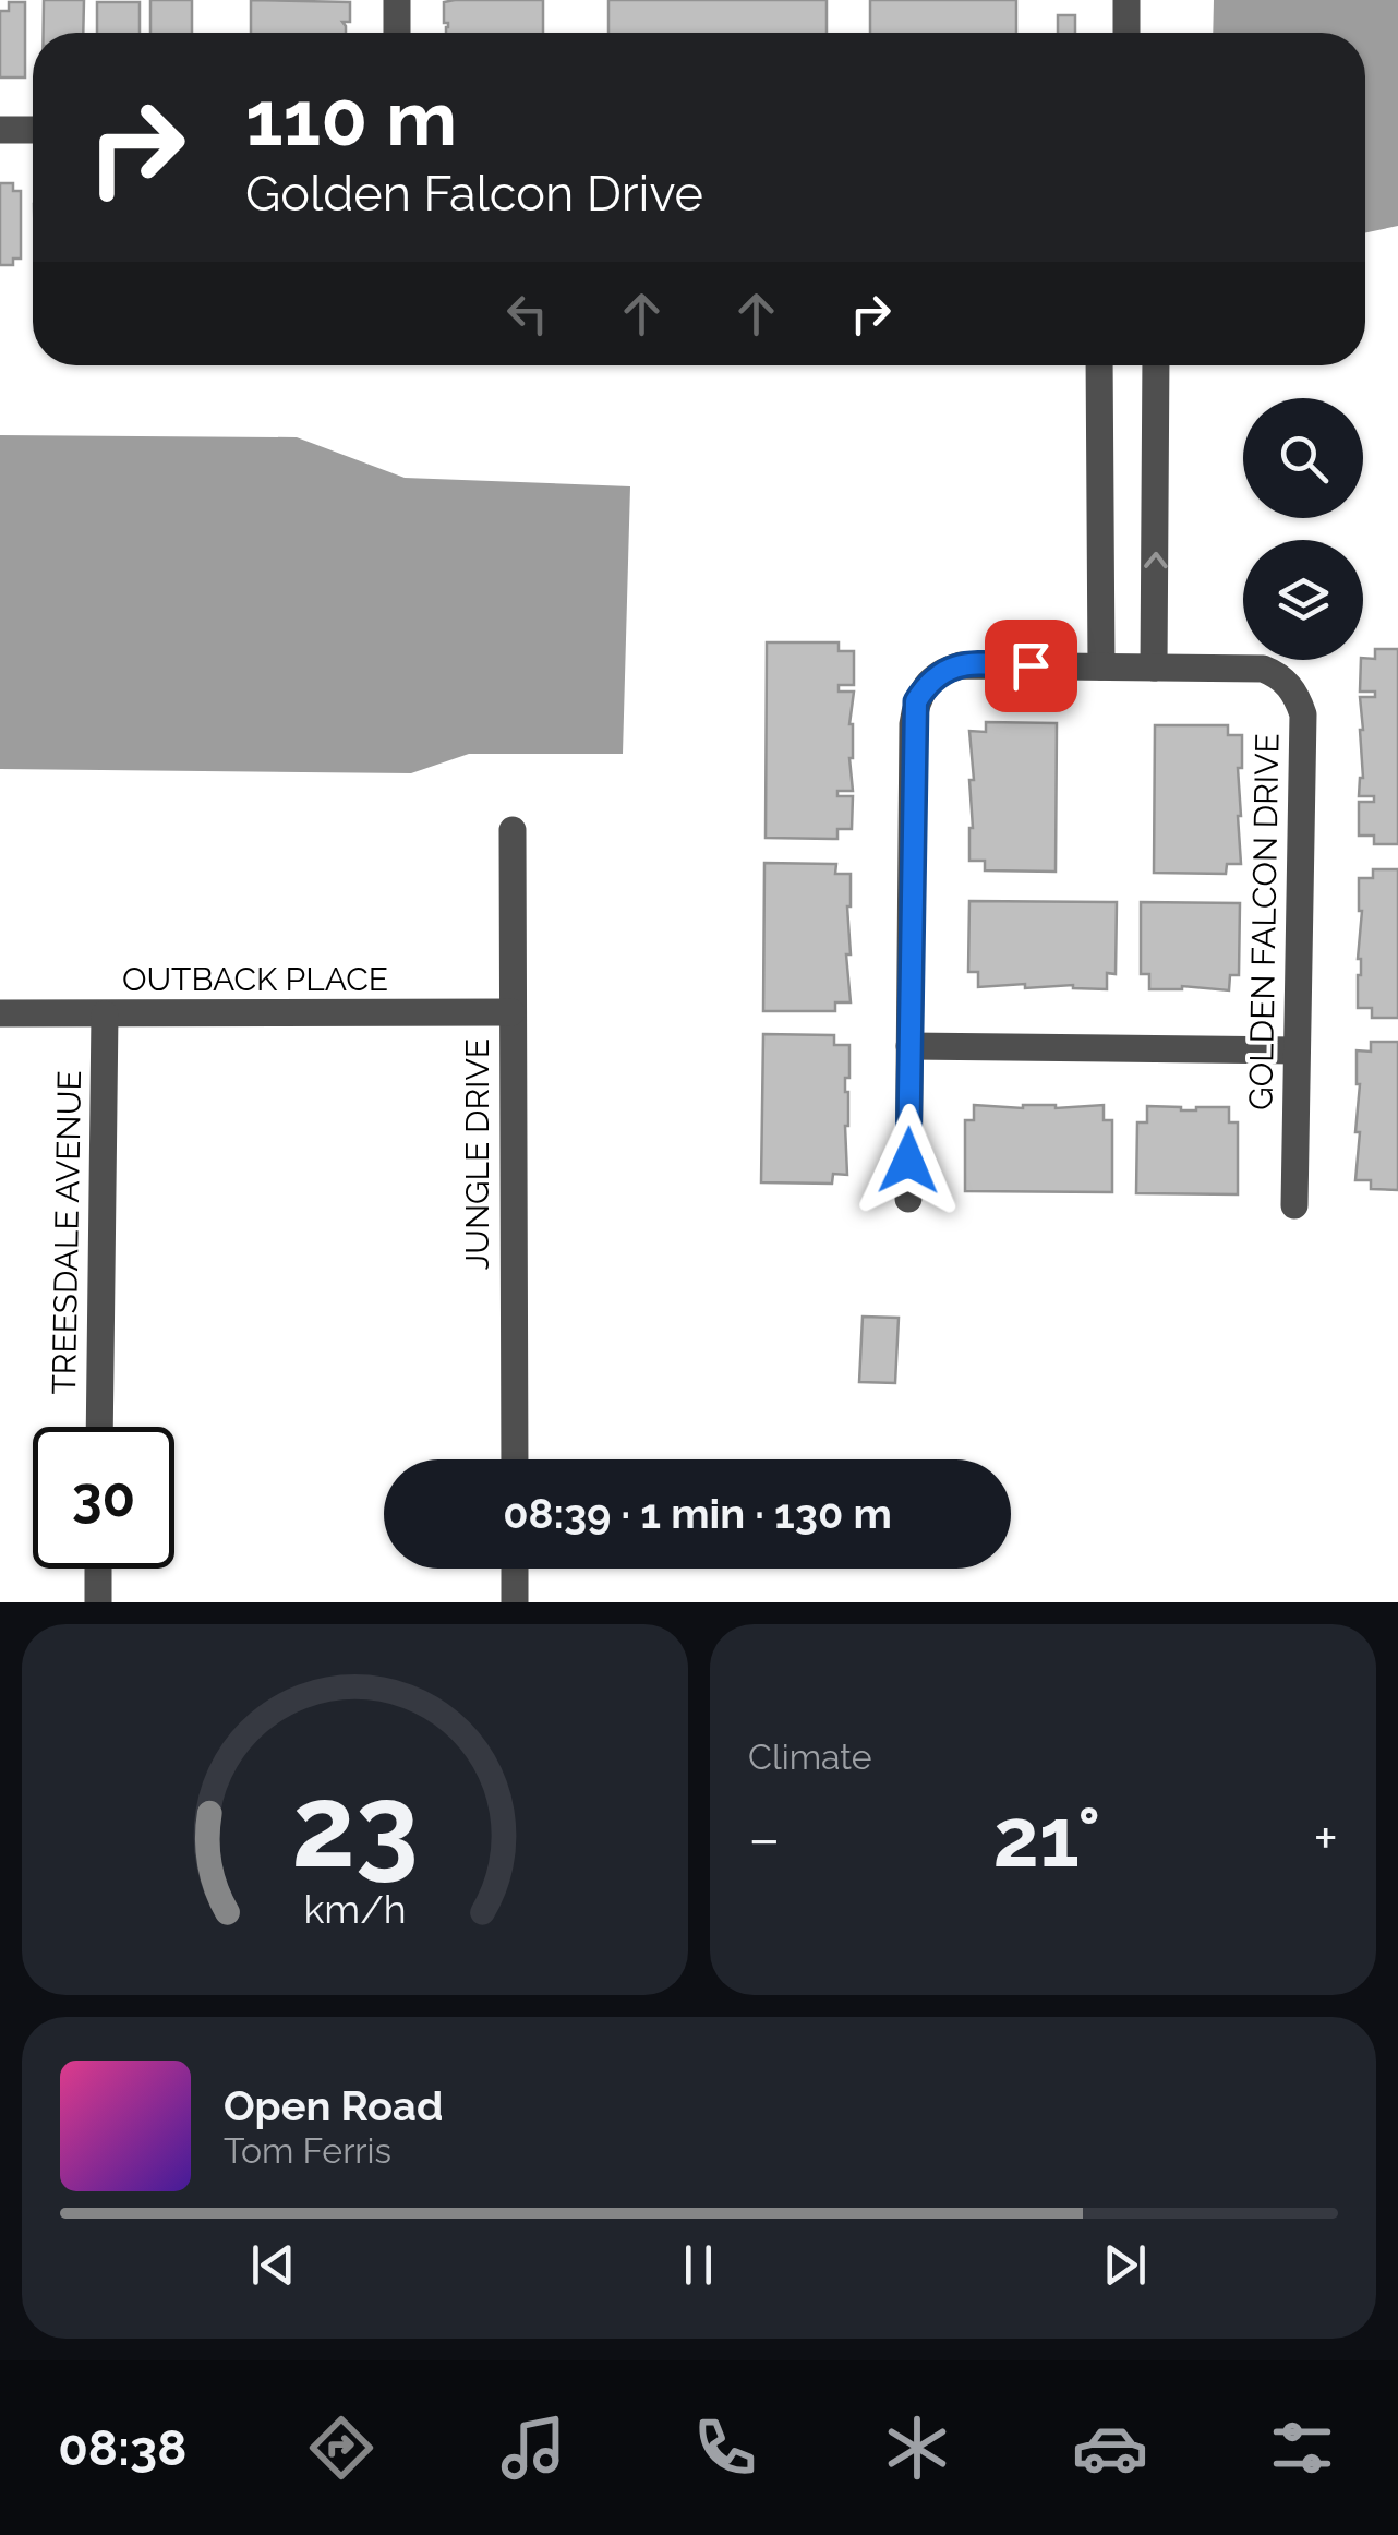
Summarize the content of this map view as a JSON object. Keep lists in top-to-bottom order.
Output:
{
  "streets": {
    "street": [
      "GOLDEN FALCON DRIVE",
      "OUTBACK PLACE",
      "JUNGLE DRIVE",
      "TREESDALE AVENUE"
    ]
  },
  "crossings": [
    ["OUTBACK PLACE", "JUNGLE DRIVE"],
    ["OUTBACK PLACE", "TREESDALE AVENUE"]
  ],
  "page": {
    "turn": ["110 m", "Golden Falcon Drive"],
    "limit": "30",
    "trip": "08:39 · 1 min · 130 m",
    "tile": "Climate",
    "heat": ["−", "21°", "+"],
    "song": ["Open Road", "Tom Ferris"],
    "tabs": "08:38",
    "gauge": ["23", "km/h"]
  }
}
